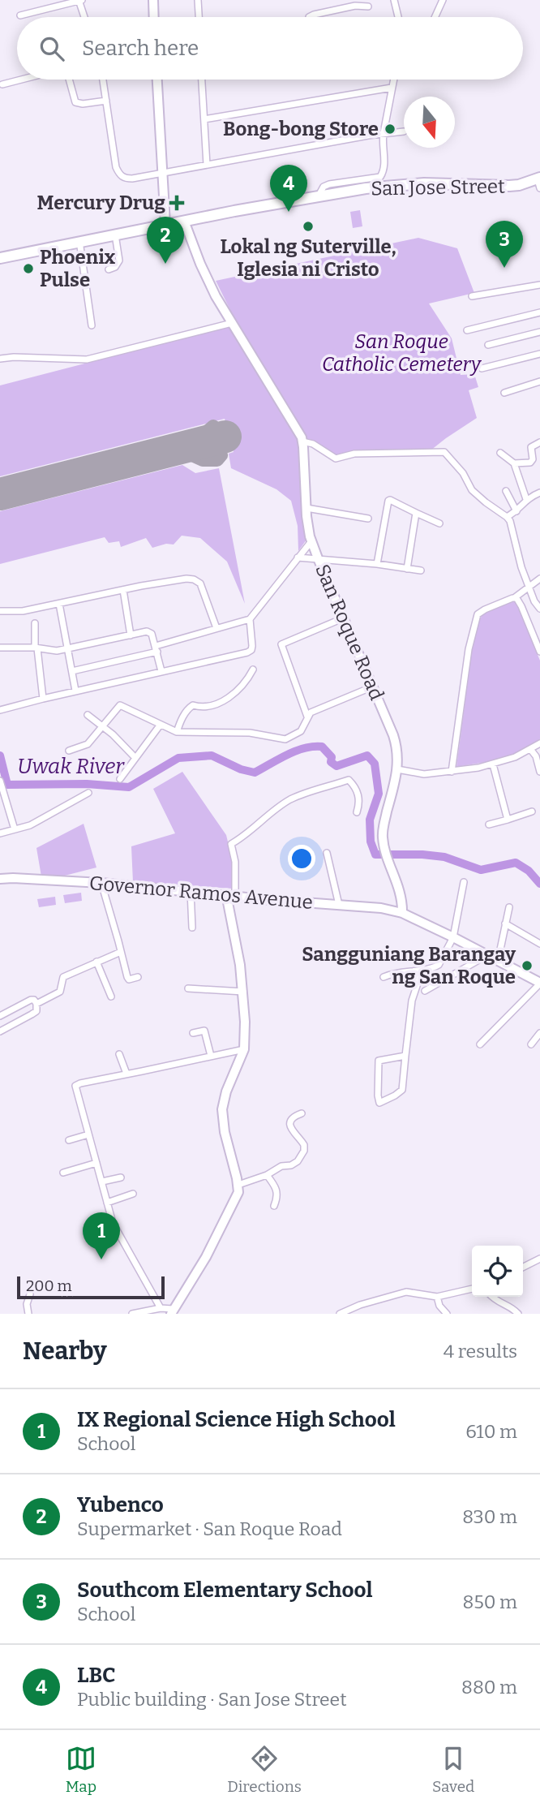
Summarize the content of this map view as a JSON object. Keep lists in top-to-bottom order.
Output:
{
  "streets": {
    "main road": ["San Jose Street", "San Roque Road", "Governor Ramos Avenue"]
  },
  "crossings": [
    ["San Jose Street", "San Roque Road"],
    ["San Roque Road", "Governor Ramos Avenue"]
  ],
  "water": ["Uwak River"],
  "parks": ["San Roque Catholic Cemetery"],
  "places": {
    "other": [
      "Bong-bong Store",
      "Lokal ng Suterville, Iglesia ni Cristo",
      "Phoenix Pulse",
      "Sangguniang Barangay ng San Roque"
    ],
    "health": ["Mercury Drug"]
  },
  "scale_bar": "200 m",
  "north": "bottom",
  "page": {
    "search": "Search here",
    "pins": [
      "4",
      "2",
      "3",
      "1"
    ],
    "scale": "200 m",
    "heading": ["Nearby", "4 results"],
    "list": [
      {
        "mark": "1",
        "name": "IX Regional Science High School",
        "note": "School",
        "value": "610 m"
      },
      {
        "mark": "2",
        "name": "Yubenco",
        "note": "Supermarket · San Roque Road",
        "value": "830 m"
      },
      {
        "mark": "3",
        "name": "Southcom Elementary School",
        "note": "School",
        "value": "850 m"
      },
      {
        "mark": "4",
        "name": "LBC",
        "note": "Public building · San Jose Street",
        "value": "880 m"
      }
    ],
    "nav": ["Map", "Directions", "Saved"]
  }
}
